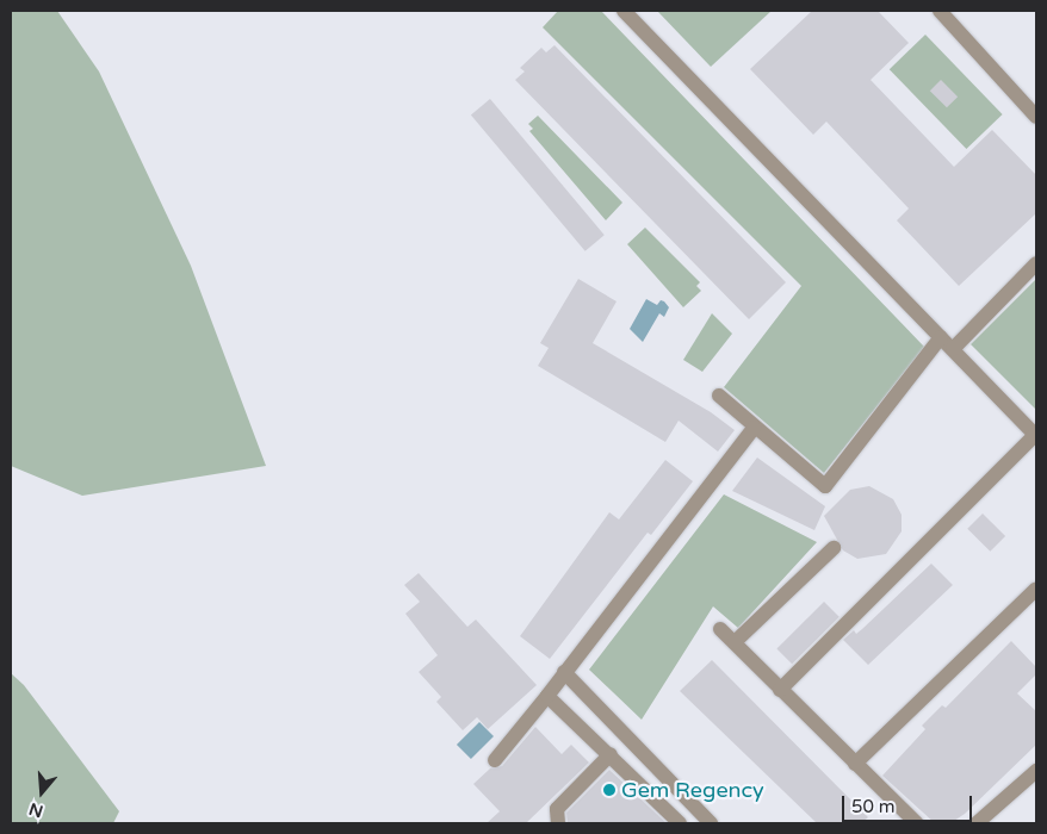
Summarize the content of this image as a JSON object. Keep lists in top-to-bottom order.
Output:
{
  "places": ["Gem Regency"],
  "scale_bar": "50 m",
  "north": "bottom"
}
